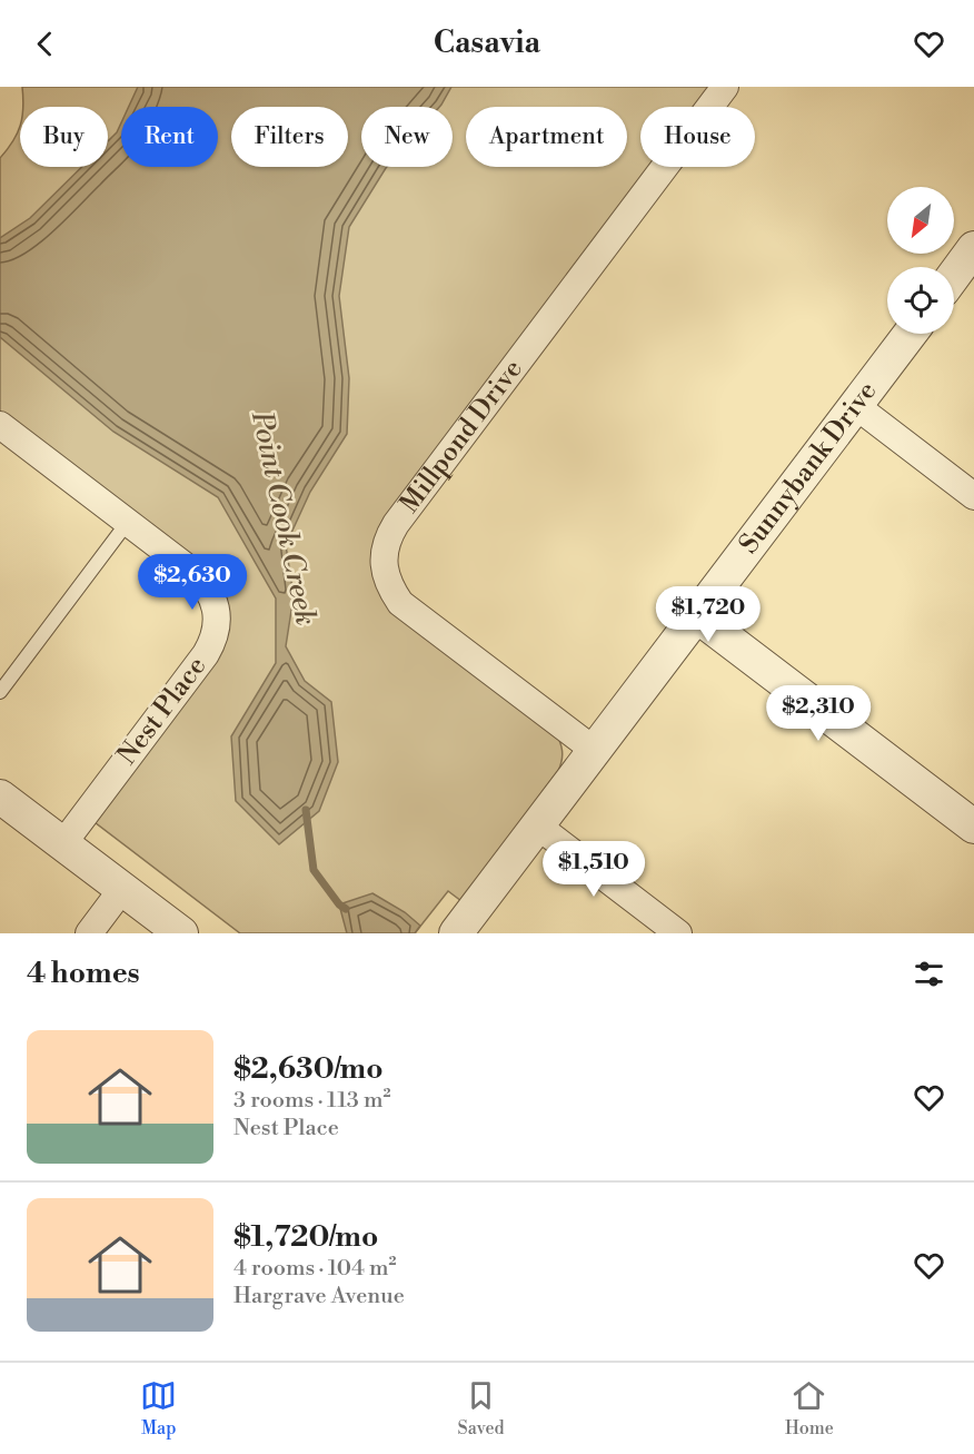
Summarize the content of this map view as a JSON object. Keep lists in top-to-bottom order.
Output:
{
  "streets": {
    "street": ["Millpond Drive", "Sunnybank Drive", "Nest Place"]
  },
  "crossings": [
    ["Millpond Drive", "Sunnybank Drive"]
  ],
  "water": ["Point Cook Creek"],
  "north": "bottom left",
  "page": {
    "header": "Casavia",
    "chip": [
      "Buy",
      "Rent",
      "Filters",
      "New",
      "Apartment",
      "House"
    ],
    "price": [
      "$2,630",
      "$1,720",
      "$2,310",
      "$1,510"
    ],
    "heading": "4 homes",
    "list": [
      {
        "name": "$2,630/mo",
        "note": "3 rooms · 113 m² · Nest Place"
      },
      {
        "name": "$1,720/mo",
        "note": "4 rooms · 104 m² · Hargrave Avenue"
      }
    ],
    "tabs": ["Map", "Saved", "Home"]
  }
}
